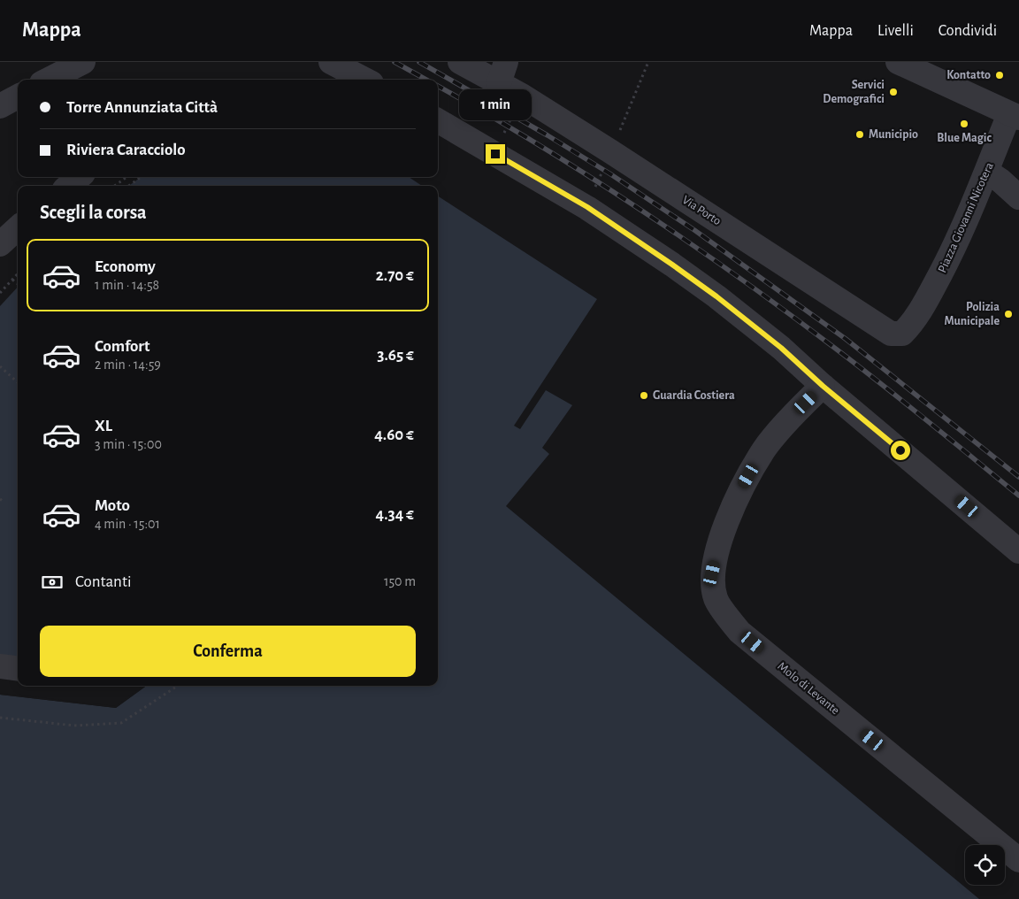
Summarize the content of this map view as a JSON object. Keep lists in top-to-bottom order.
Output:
{
  "streets": {
    "street": ["Via Porto", "Piazza Giovanni Nicotera", "Molo di Levante"]
  },
  "crossings": [
    ["Via Porto", "Piazza Giovanni Nicotera"]
  ],
  "places": [
    "Kontatto",
    "Servici Demografici",
    "Blue Magic",
    "Municipio",
    "Polizia Municipale",
    "Guardia Costiera"
  ],
  "page": {
    "header": "Mappa",
    "nav": ["Mappa", "Livelli", "Condividi"],
    "banner": ["Torre Annunziata Città", "Riviera Caracciolo"],
    "bubble": "1 min",
    "heading": "Scegli la corsa",
    "list": [
      {
        "name": "Economy",
        "note": "1 min · 14:58",
        "value": "2.70 €"
      },
      {
        "name": "Comfort",
        "note": "2 min · 14:59",
        "value": "3.65 €"
      },
      {
        "name": "XL",
        "note": "3 min · 15:00",
        "value": "4.60 €"
      },
      {
        "name": "Moto",
        "note": "4 min · 15:01",
        "value": "4.34 €"
      }
    ],
    "pay": ["Contanti", "150 m"],
    "buttons": "Conferma"
  }
}
